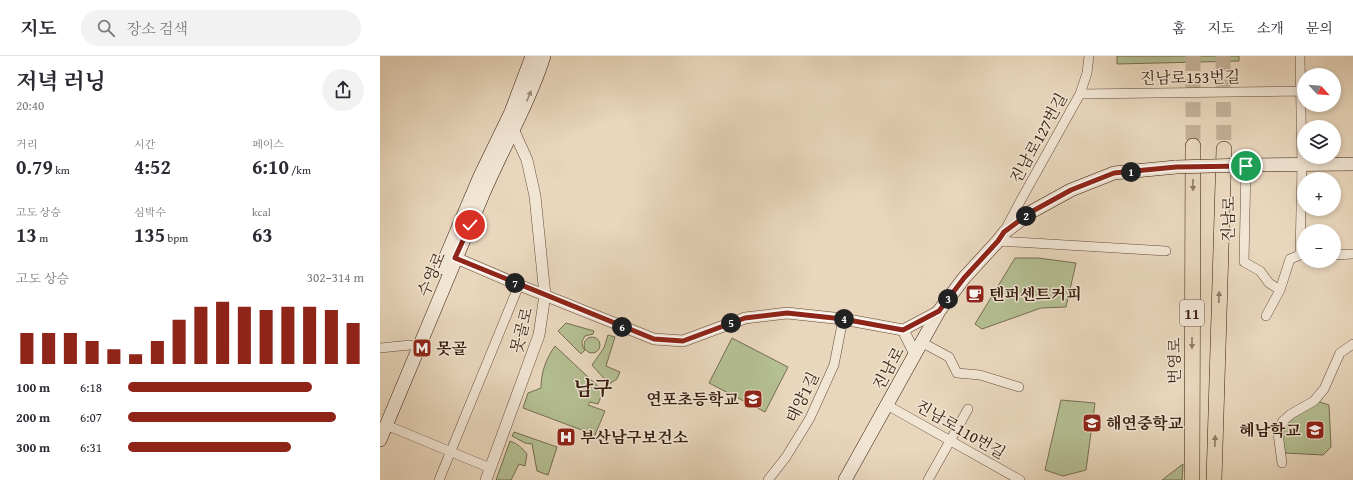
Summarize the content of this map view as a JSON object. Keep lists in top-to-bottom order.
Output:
{
  "streets": {
    "highway": ["11", "번영로"],
    "main road": ["진남로", "수영로"],
    "street": [
      "진남로153번길",
      "진남로127번길",
      "못골로",
      "태양1길",
      "진남로110번길"
    ]
  },
  "crossings": [
    ["진남로153번길", "진남로127번길"],
    ["진남로127번길", "진남로"],
    ["진남로", "진남로110번길"],
    ["수영로", "못골로"]
  ],
  "districts": ["남구"],
  "places": {
    "cafe": ["텐퍼센트커피"],
    "metro station": ["못골"],
    "school or university": ["연포초등학교", "해연중학교", "혜남학교"],
    "hospital": ["부산남구보건소"]
  },
  "north": "bottom right",
  "page": {
    "header": "지도",
    "search": "장소 검색",
    "nav": [
      "홈",
      "지도",
      "소개",
      "문의"
    ],
    "heading": ["저녁 러닝", "20:40"],
    "map_buttons": ["+", "−"],
    "stats": [
      ["거리", "0.79 km"],
      ["시간", "4:52"],
      ["페이스", "6:10 /km"],
      ["고도 상승", "13 m"],
      ["심박수", "135 bpm"],
      ["kcal", "63"]
    ],
    "pins": [
      "1",
      "2",
      "7",
      "3",
      "4",
      "5",
      "6"
    ],
    "chart": ["고도 상승", "302–314 m"],
    "list": [
      {
        "name": "100 m",
        "note": "6:18"
      },
      {
        "name": "200 m",
        "note": "6:07"
      },
      {
        "name": "300 m",
        "note": "6:31"
      }
    ]
  }
}
